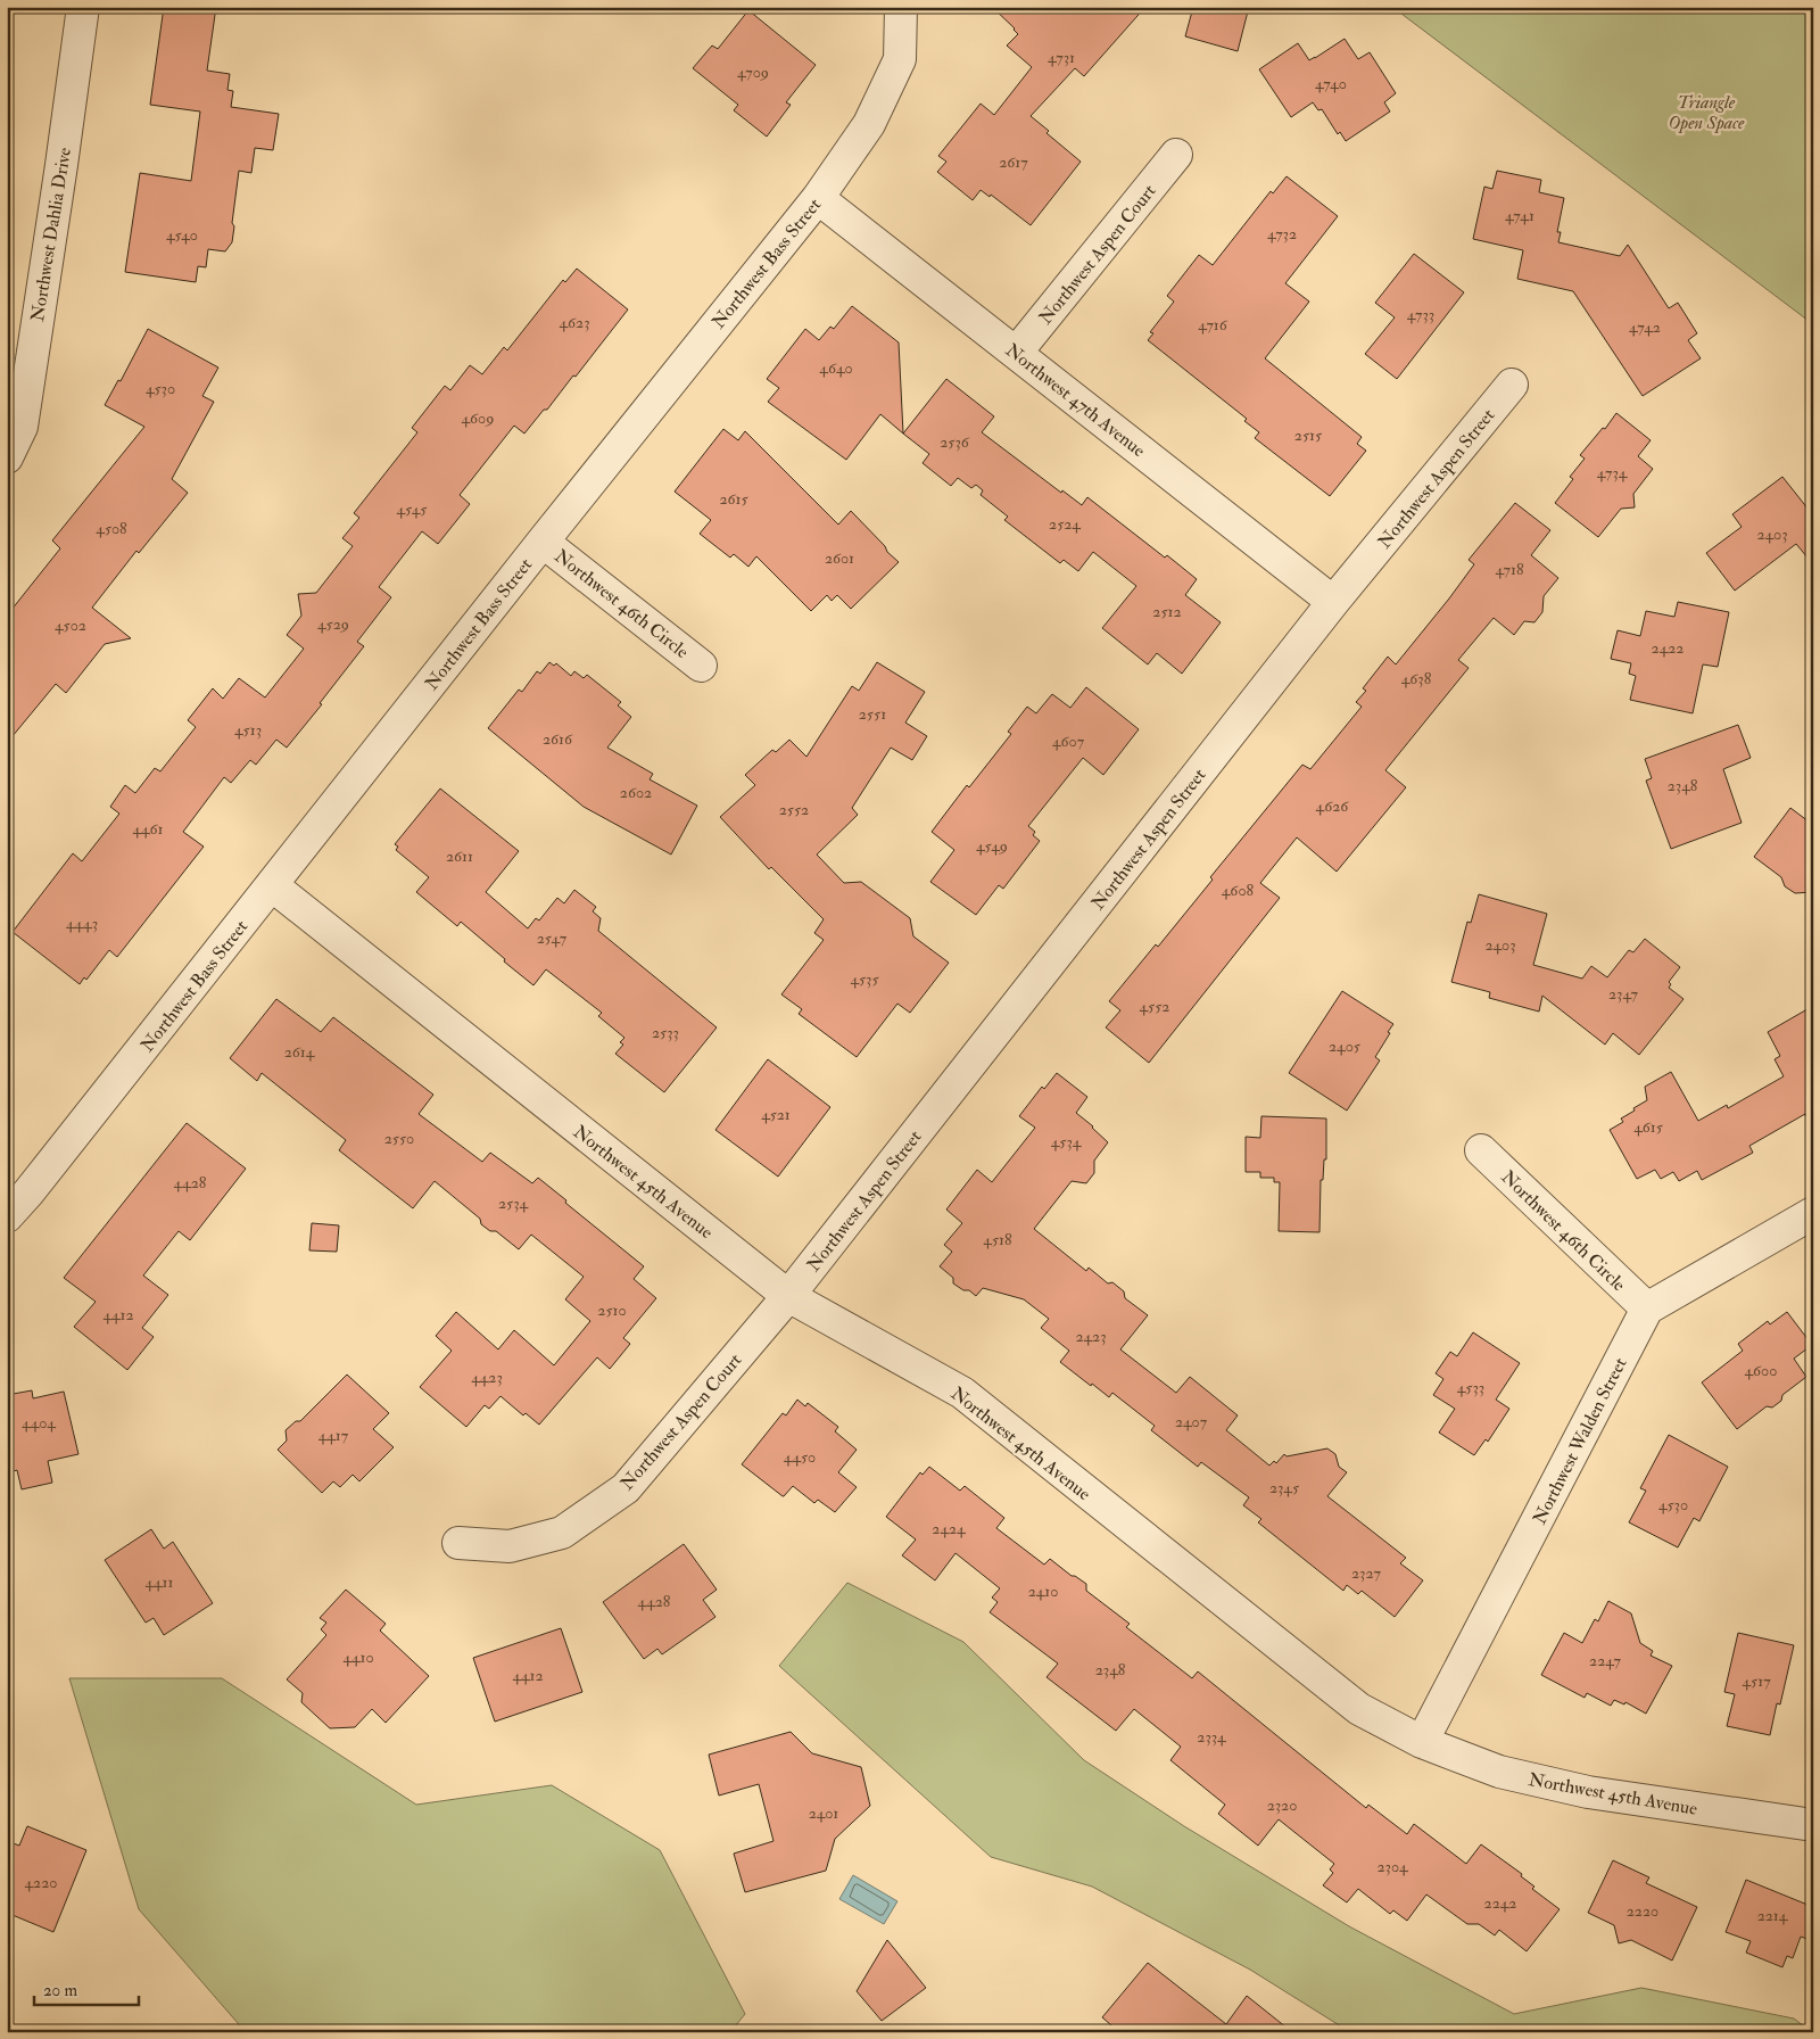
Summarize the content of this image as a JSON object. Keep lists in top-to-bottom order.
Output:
{
  "streets": {
    "street": [
      "Northwest Dahlia Drive",
      "Northwest Aspen Court",
      "Northwest Bass Street",
      "Northwest 47th Avenue",
      "Northwest Aspen Street",
      "Northwest 46th Circle",
      "Northwest 45th Avenue",
      "Northwest Walden Street"
    ]
  },
  "crossings": [
    ["Northwest Aspen Court", "Northwest 47th Avenue"],
    ["Northwest Aspen Court", "Northwest Aspen Street"],
    ["Northwest Aspen Court", "Northwest 45th Avenue"],
    ["Northwest Bass Street", "Northwest 47th Avenue"],
    ["Northwest Bass Street", "Northwest 46th Circle"],
    ["Northwest Bass Street", "Northwest 45th Avenue"],
    ["Northwest 47th Avenue", "Northwest Aspen Street"],
    ["Northwest Aspen Street", "Northwest 45th Avenue"],
    ["Northwest 46th Circle", "Northwest Walden Street"],
    ["Northwest 45th Avenue", "Northwest Walden Street"]
  ],
  "parks": ["Triangle Open Space"],
  "house_numbers": [
    "4731",
    "4709",
    "4740",
    "2617",
    "4741",
    "4732",
    "4540",
    "4733",
    "4623",
    "4716",
    "4742",
    "4640",
    "4530",
    "4609",
    "2515",
    "2536",
    "4734",
    "2615",
    "4545",
    "2524",
    "4508",
    "2403",
    "2601",
    "4718",
    "2512",
    "4529",
    "4502",
    "2422",
    "4638",
    "2551",
    "4513",
    "2616",
    "4607",
    "2348",
    "2602",
    "4626",
    "2552",
    "4461",
    "4549",
    "2611",
    "4608",
    "4443",
    "2547",
    "2403",
    "4535",
    "2347",
    "4552",
    "2533",
    "2405",
    "2614",
    "4521",
    "4615",
    "2550",
    "4534",
    "4428",
    "2534",
    "4518",
    "2510",
    "4412",
    "2423",
    "4600",
    "4423",
    "4533",
    "2407",
    "4404",
    "4417",
    "4450",
    "2345",
    "4530",
    "2424",
    "2327",
    "4411",
    "2410",
    "4428",
    "4410",
    "2247",
    "2348",
    "4412",
    "4517",
    "2334",
    "2320",
    "2401",
    "2304",
    "4220",
    "2242",
    "2220",
    "2214"
  ],
  "scale_bar": "20 m"
}
